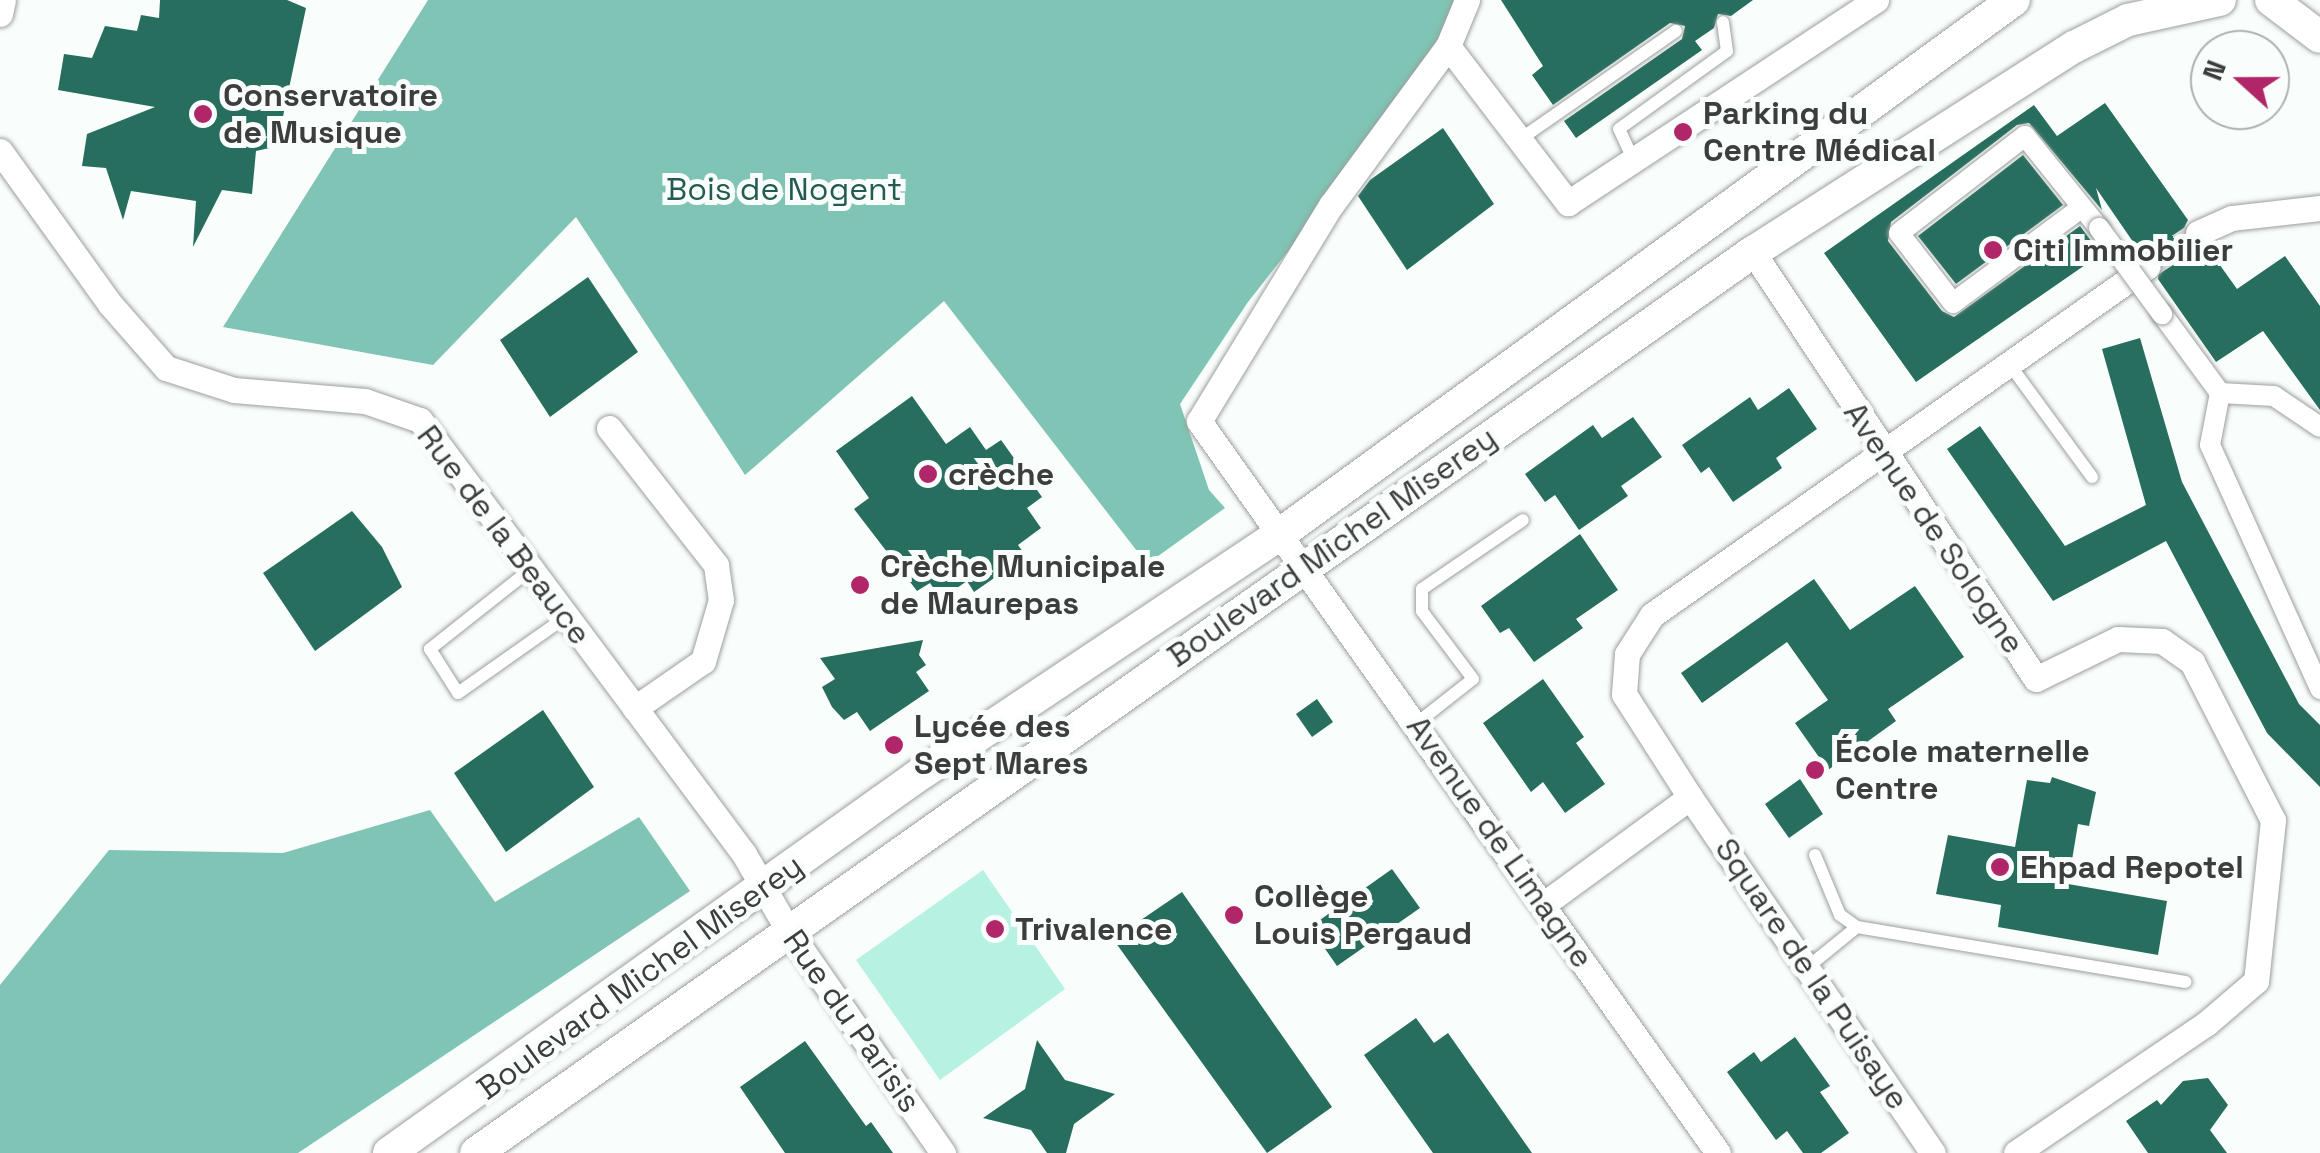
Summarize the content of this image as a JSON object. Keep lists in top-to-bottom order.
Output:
{
  "streets": {
    "street": [
      "Avenue de Sologne",
      "Rue de la Beauce",
      "Boulevard Michel Miserey",
      "Avenue de Limagne",
      "Square de la Puisaye",
      "Rue du Parisis"
    ]
  },
  "crossings": [
    ["Avenue de Sologne", "Boulevard Michel Miserey"],
    ["Avenue de Sologne", "Square de la Puisaye"],
    ["Rue de la Beauce", "Boulevard Michel Miserey"],
    ["Rue de la Beauce", "Rue du Parisis"],
    ["Boulevard Michel Miserey", "Avenue de Limagne"],
    ["Boulevard Michel Miserey", "Rue du Parisis"]
  ],
  "parks": ["Bois de Nogent"],
  "places": [
    "Conservatoire de Musique",
    "Parking du Centre Médical",
    "Citi Immobilier",
    "crèche",
    "Crèche Municipale de Maurepas",
    "Lycée des Sept Mares",
    "École maternelle Centre",
    "Ehpad Repotel",
    "Collège Louis Pergaud",
    "Trivalence"
  ],
  "north": "left"
}
